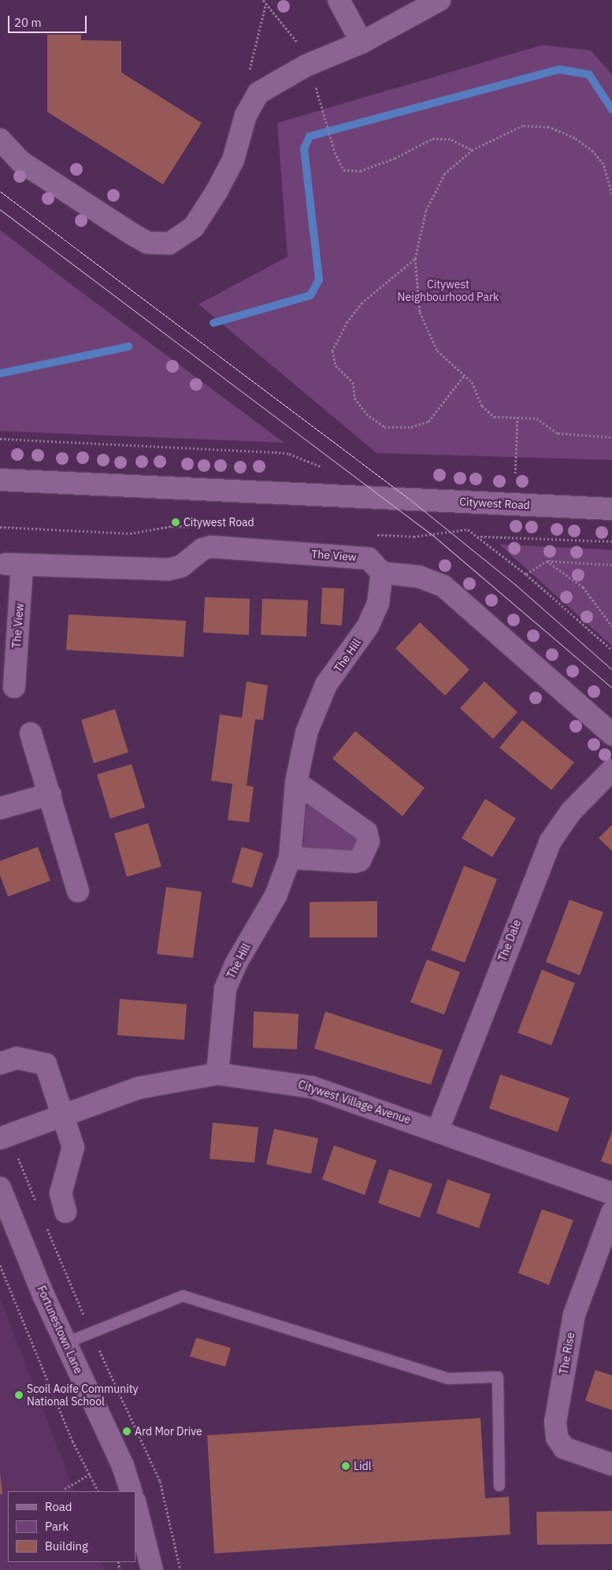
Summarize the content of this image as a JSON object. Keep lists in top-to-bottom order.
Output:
{
  "streets": {
    "street": [
      "Citywest Road",
      "The View",
      "The Hill",
      "The Dale",
      "Citywest Village Avenue",
      "Fortunestown Lane",
      "The Rise"
    ]
  },
  "crossings": [
    ["The View", "The Hill"],
    ["The Hill", "Citywest Village Avenue"],
    ["The Dale", "Citywest Village Avenue"]
  ],
  "parks": ["Citywest Neighbourhood Park"],
  "places": [
    "Citywest Road",
    "Scoil Aoife Community National School",
    "Ard Mor Drive",
    "Lidl"
  ],
  "legend": ["Road", "Park", "Building"],
  "scale_bar": "20 m"
}
